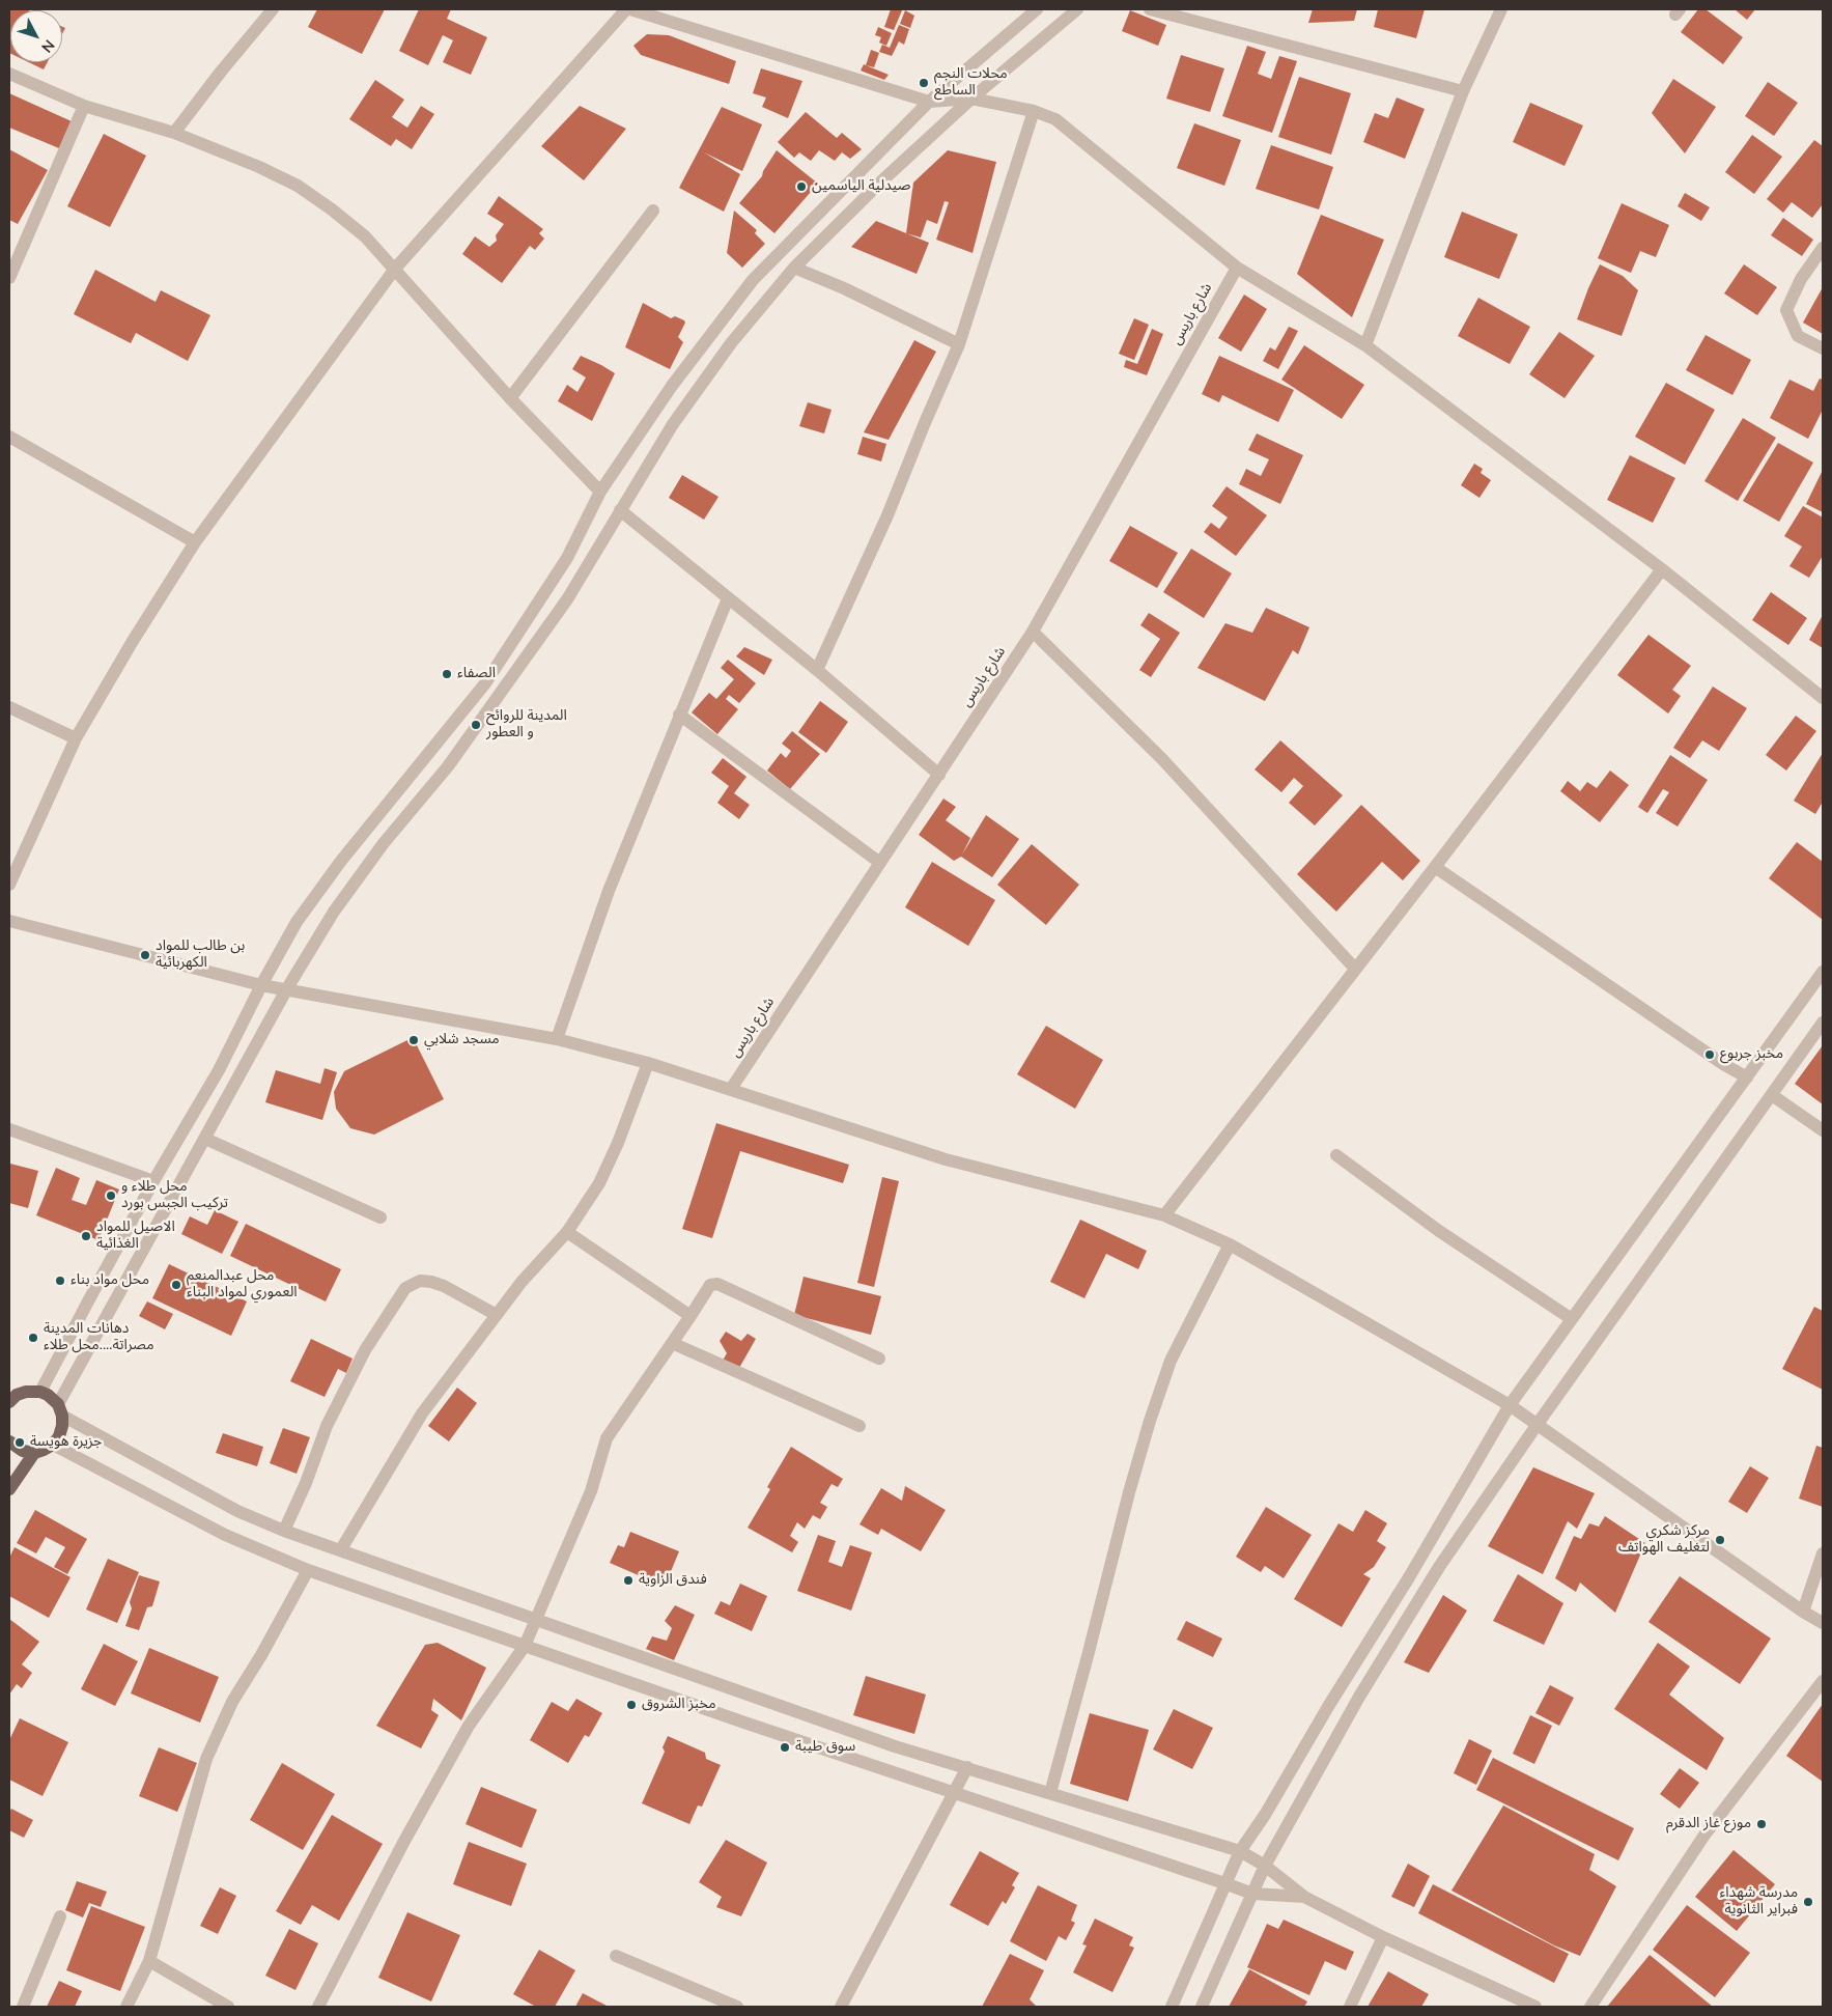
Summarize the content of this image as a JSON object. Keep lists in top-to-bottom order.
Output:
{
  "streets": {
    "street": ["شارع باريس"]
  },
  "places": [
    "محلات النجم الساطع",
    "صيدلية الياسمين",
    "الصفاء",
    "المدينة للروائح و العطور",
    "بن طالب للمواد الكهربائية",
    "مسجد شلابي",
    "مخبز جربوع",
    "محل طلاء و تركيب الجبس بورد",
    "الاصيل للمواد الغذائية",
    "محل مواد بناء",
    "محل عبدالمنعم العموري لمواد البناء",
    "دهانات المدينة مصراتة....محل طلاء",
    "جزيرة هويسة",
    "مركز شكري لتغليف الهواتف",
    "فندق الزاوية",
    "مخبز الشروق",
    "سوق طيبة",
    "موزع غاز الدقرم",
    "مدرسة شهداء فبراير الثانوية"
  ],
  "north": "bottom right"
}
